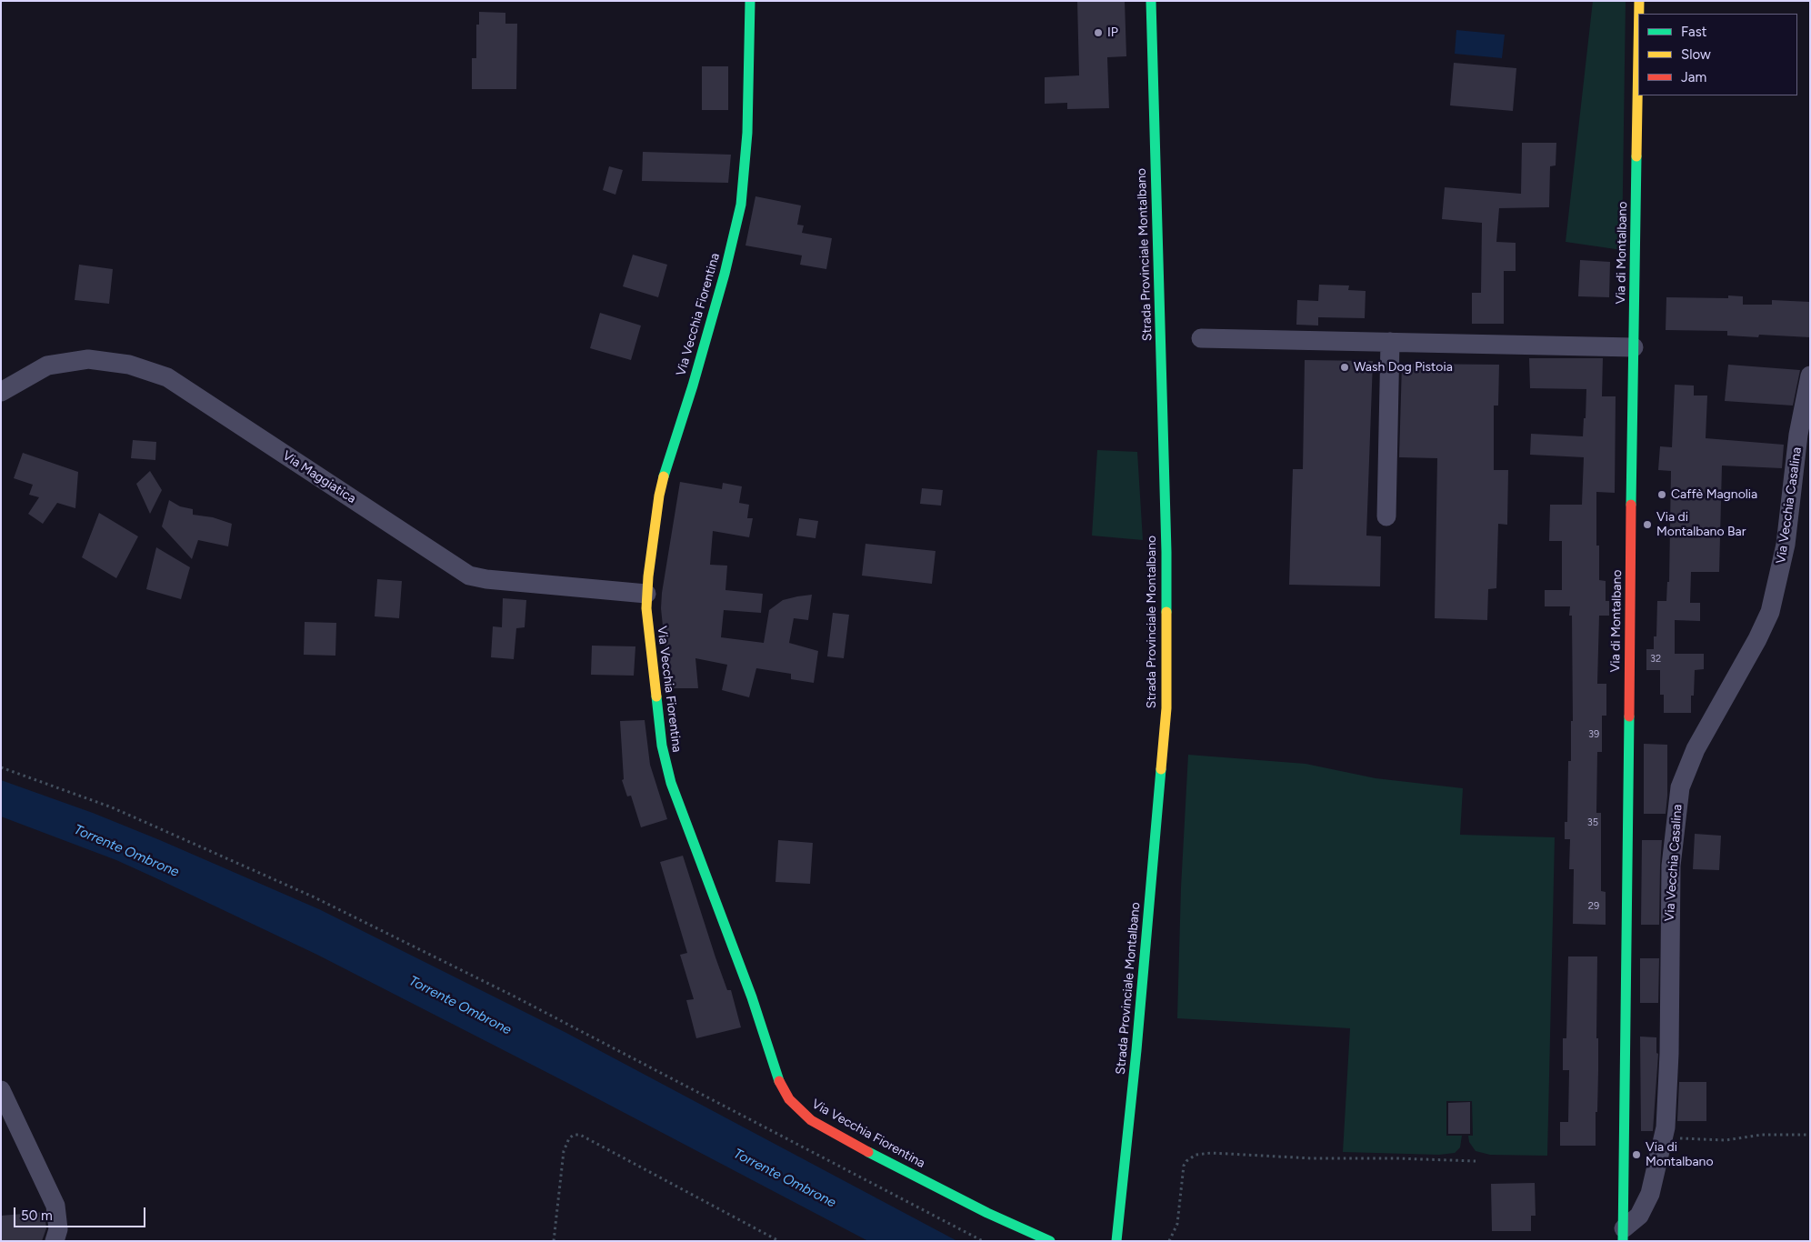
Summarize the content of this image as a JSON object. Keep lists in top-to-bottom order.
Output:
{
  "streets": {
    "street": [
      "Via di Montalbano",
      "Strada Provinciale Montalbano",
      "Via Vecchia Fiorentina",
      "Via Maggiatica",
      "Via Vecchia Casalina"
    ]
  },
  "crossings": [
    ["Via di Montalbano", "Via Vecchia Casalina"],
    ["Via Vecchia Fiorentina", "Via Maggiatica"]
  ],
  "water": ["Torrente Ombrone"],
  "places": [
    "IP",
    "Wash Dog Pistoia",
    "Caffè Magnolia",
    "Via di Montalbano Bar",
    "Via di Montalbano"
  ],
  "house_numbers": [
    "32",
    "39",
    "35",
    "29"
  ],
  "legend": ["Fast", "Slow", "Jam"],
  "scale_bar": "50 m"
}
